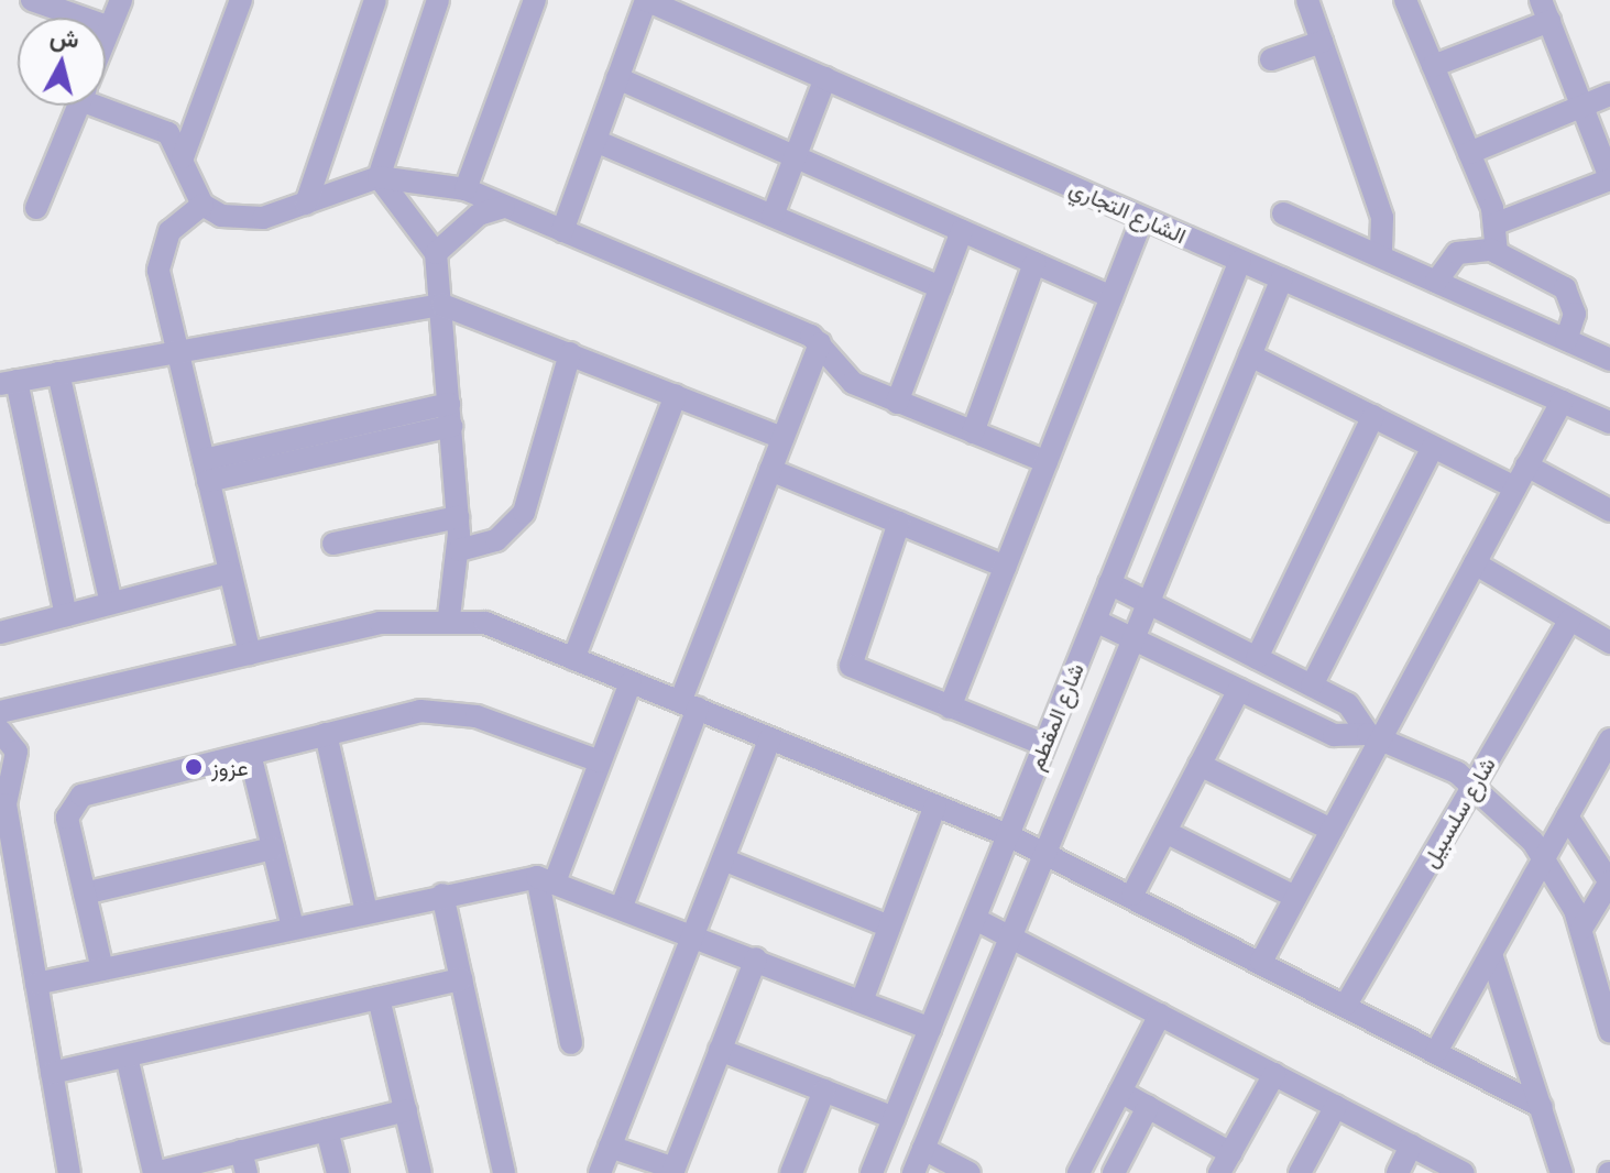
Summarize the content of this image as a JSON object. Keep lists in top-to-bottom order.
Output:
{
  "streets": {
    "street": ["الشارع التجاري", "شارع المقطم", "شارع سلسبيل"]
  },
  "crossings": [
    ["الشارع التجاري", "شارع المقطم"]
  ],
  "places": ["عزوز"],
  "north": "top"
}
